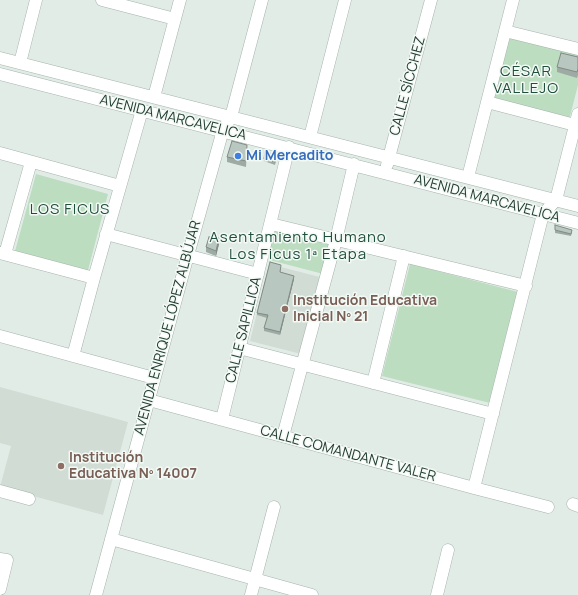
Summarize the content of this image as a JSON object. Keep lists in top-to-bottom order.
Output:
{
  "streets": {
    "street": [
      "CALLE SÍCCHEZ",
      "AVENIDA MARCAVELICA",
      "AVENIDA ENRIQUE LÓPEZ ALBÚJAR",
      "CALLE SAPILLICA",
      "CALLE COMANDANTE VALER"
    ]
  },
  "crossings": [
    ["CALLE SÍCCHEZ", "AVENIDA MARCAVELICA"],
    ["AVENIDA MARCAVELICA", "AVENIDA ENRIQUE LÓPEZ ALBÚJAR"],
    ["AVENIDA MARCAVELICA", "CALLE SAPILLICA"],
    ["AVENIDA ENRIQUE LÓPEZ ALBÚJAR", "CALLE COMANDANTE VALER"],
    ["CALLE SAPILLICA", "CALLE COMANDANTE VALER"]
  ],
  "districts": ["CÉSAR VALLEJO", "LOS FICUS", "Asentamiento Humano Los Ficus 1ª Etapa"],
  "places": ["Mi Mercadito", "Institución Educativa Inicial Nº 21", "Institución Educativa Nº 14007"]
}
